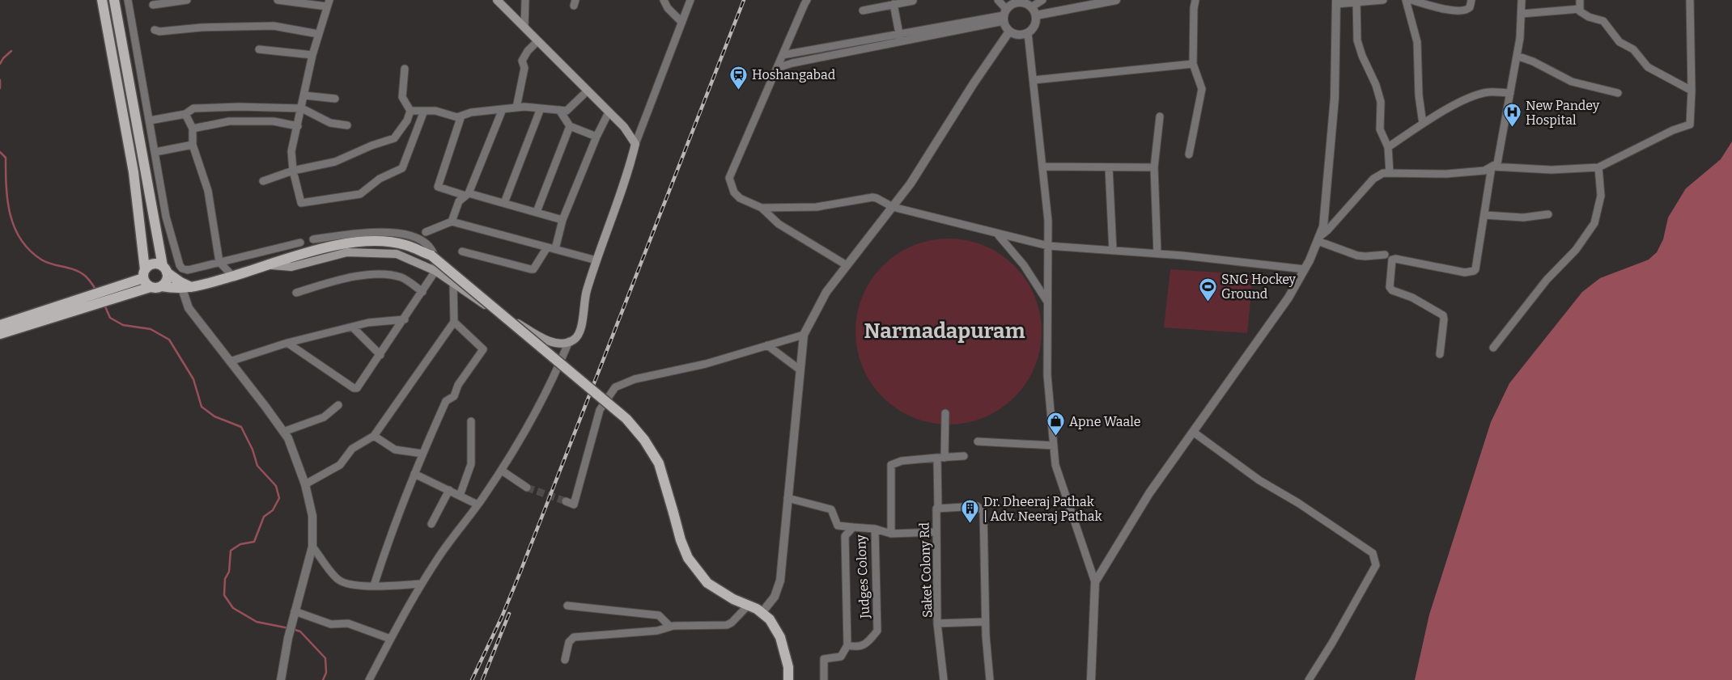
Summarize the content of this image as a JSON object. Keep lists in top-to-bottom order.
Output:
{
  "streets": {
    "street": ["Saket Colony Rd", "Judges Colony"]
  },
  "districts": ["Narmadapuram"],
  "places": {
    "station": ["Hoshangabad"],
    "hospital": ["New Pandey Hospital"],
    "sports": ["SNG Hockey Ground"],
    "shop": ["Apne Waale"],
    "building": ["Dr. Dheeraj Pathak | Adv. Neeraj Pathak"]
  }
}
